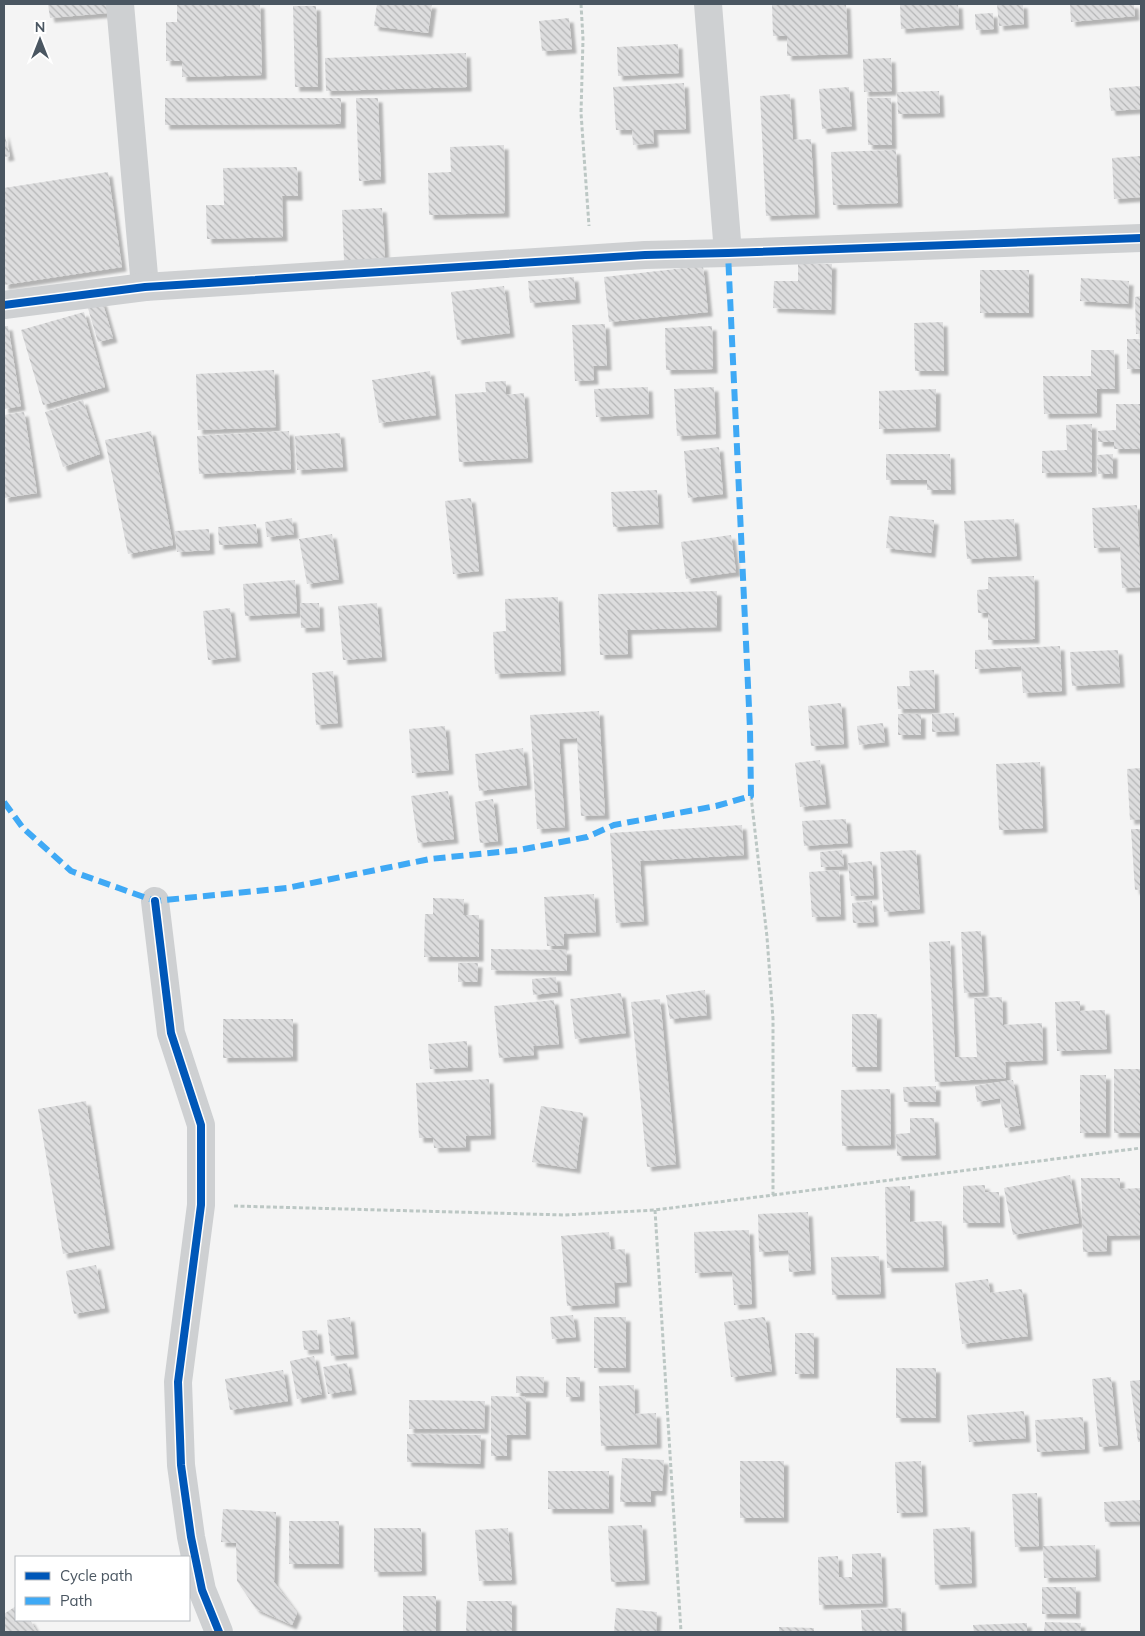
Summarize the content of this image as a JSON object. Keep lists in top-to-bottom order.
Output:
{
  "legend": ["Cycle path", "Path"],
  "north": "top"
}
